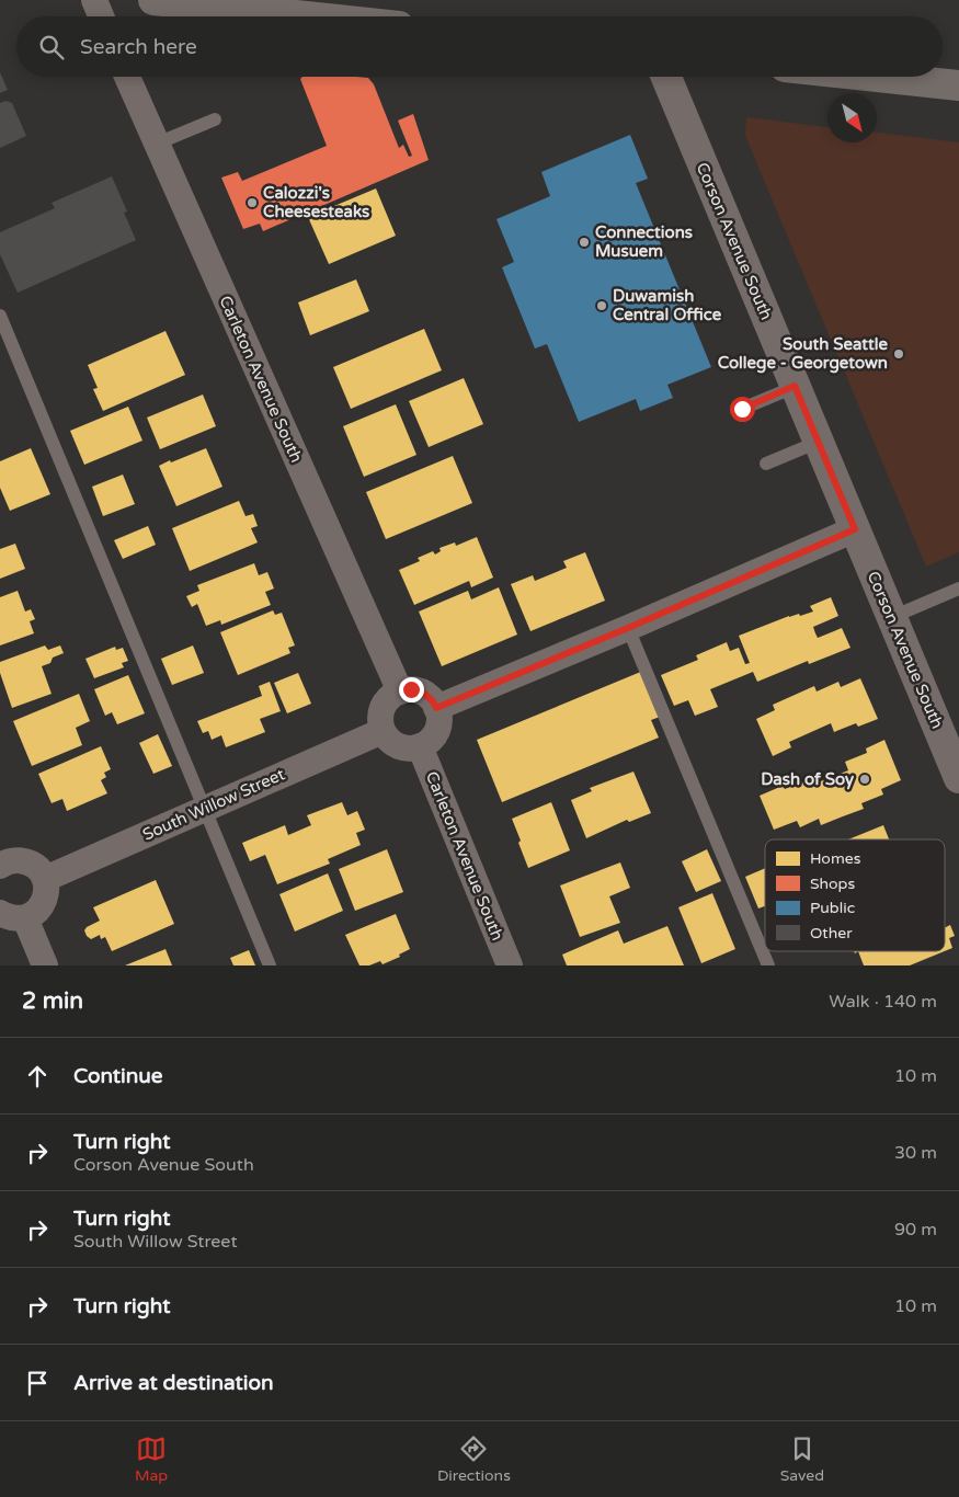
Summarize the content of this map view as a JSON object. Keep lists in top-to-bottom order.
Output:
{
  "streets": {
    "street": ["Corson Avenue South", "Carleton Avenue South", "South Willow Street"]
  },
  "crossings": [
    ["Carleton Avenue South", "South Willow Street"]
  ],
  "places": [
    "Calozzi's Cheesesteaks",
    "Connections Musuem",
    "Duwamish Central Office",
    "South Seattle College - Georgetown",
    "Dash of Soy"
  ],
  "legend": [
    "Homes",
    "Shops",
    "Public",
    "Other"
  ],
  "north": "bottom right",
  "page": {
    "search": "Search here",
    "heading": ["2 min", "Walk · 140 m"],
    "list": [
      ["Continue", "10 m"],
      ["Turn right", "Corson Avenue South", "30 m"],
      ["Turn right", "South Willow Street", "90 m"],
      ["Turn right", "10 m"],
      "Arrive at destination"
    ],
    "nav": ["Map", "Directions", "Saved"]
  }
}
